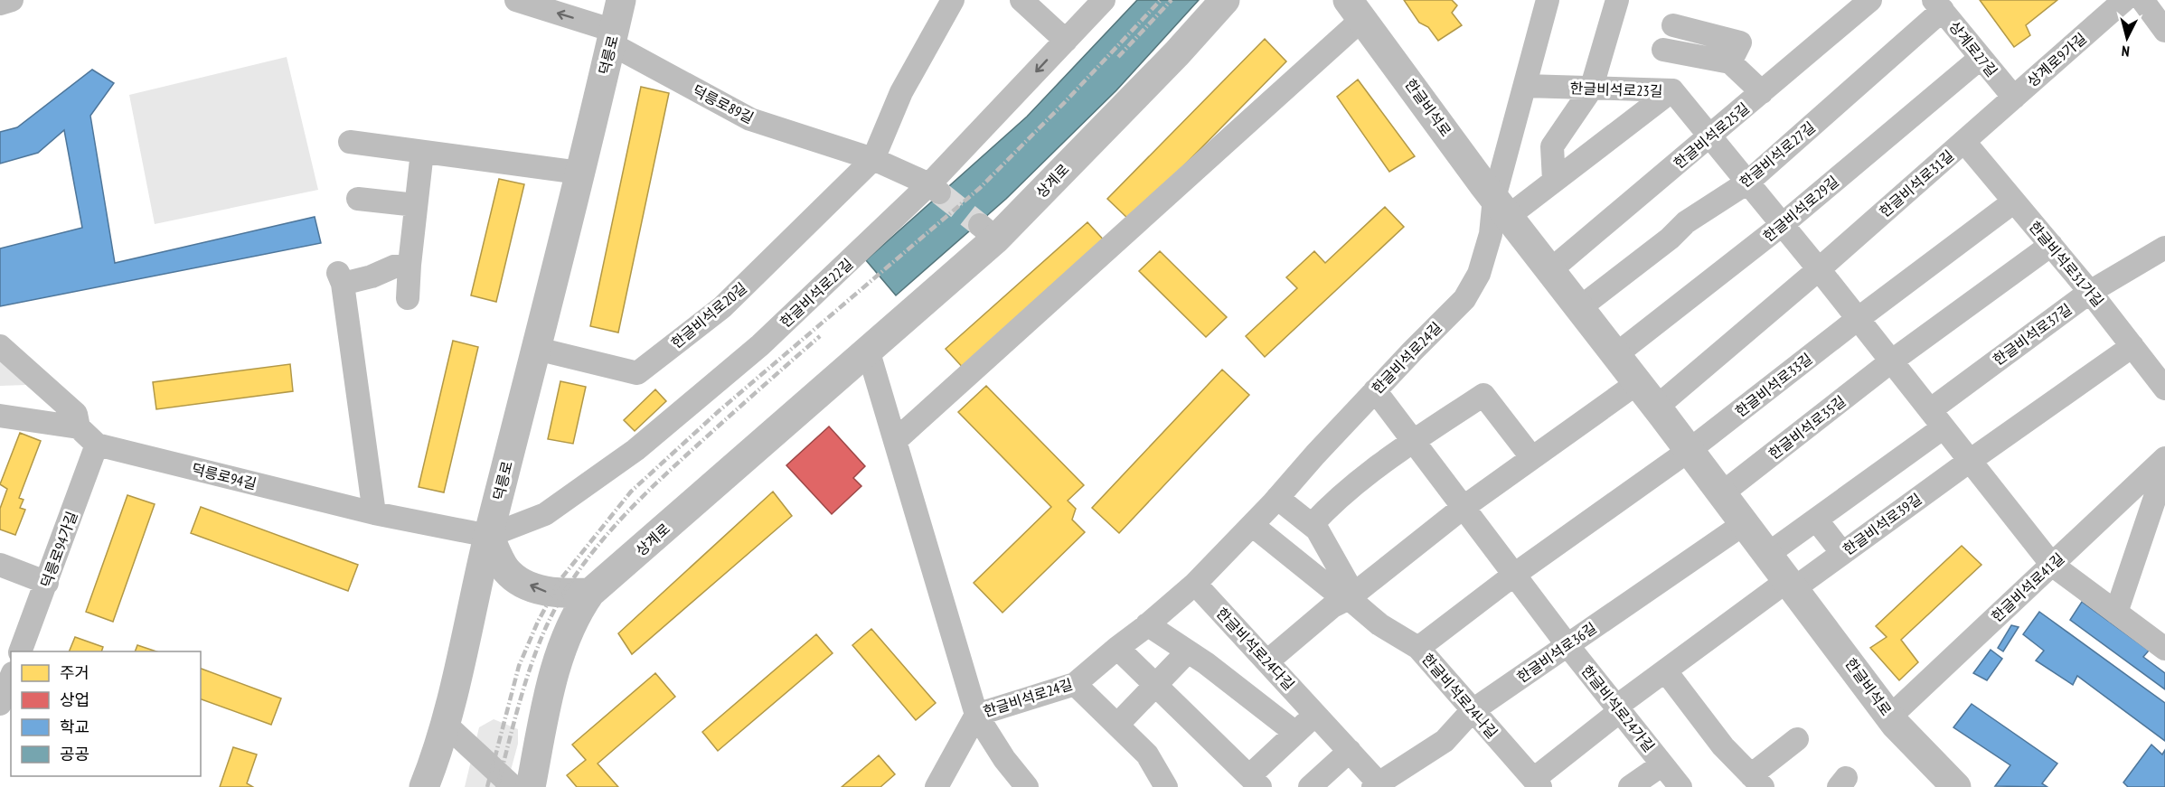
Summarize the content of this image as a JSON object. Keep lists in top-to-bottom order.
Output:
{
  "streets": {
    "main road": ["덕릉로", "한글비석로", "상계로"],
    "street": [
      "상계로27길",
      "상계로9가길",
      "한글비석로23길",
      "덕릉로89길",
      "한글비석로25길",
      "한글비석로27길",
      "한글비석로31길",
      "한글비석로29길",
      "한글비석로31가길",
      "한글비석로22길",
      "한글비석로20길",
      "한글비석로37길",
      "한글비석로24길",
      "한글비석로33길",
      "한글비석로35길",
      "덕릉로94길",
      "한글비석로39길",
      "덕릉로94가길",
      "한글비석로41길",
      "한글비석로24다길",
      "한글비석로36길",
      "한글비석로24나길",
      "한글비석로24가길"
    ]
  },
  "crossings": [
    ["상계로27길", "상계로9가길"],
    ["상계로27길", "한글비석로27길"],
    ["상계로27길", "한글비석로31길"],
    ["상계로27길", "한글비석로29길"],
    ["덕릉로", "덕릉로89길"],
    ["덕릉로", "한글비석로22길"],
    ["덕릉로", "한글비석로20길"],
    ["덕릉로", "덕릉로94길"],
    ["상계로9가길", "한글비석로31길"],
    ["한글비석로23길", "한글비석로25길"],
    ["한글비석로23길", "한글비석로27길"],
    ["한글비석로23길", "한글비석로31길"],
    ["한글비석로23길", "한글비석로29길"],
    ["덕릉로89길", "한글비석로20길"],
    ["한글비석로", "한글비석로25길"],
    ["한글비석로", "한글비석로27길"],
    ["한글비석로", "한글비석로31길"],
    ["한글비석로", "한글비석로29길"],
    ["한글비석로", "한글비석로24길"],
    ["한글비석로", "한글비석로33길"],
    ["한글비석로", "한글비석로35길"],
    ["한글비석로", "한글비석로39길"],
    ["한글비석로", "한글비석로41길"],
    ["한글비석로", "한글비석로36길"],
    ["한글비석로31길", "한글비석로31가길"],
    ["한글비석로31가길", "한글비석로37길"],
    ["한글비석로31가길", "한글비석로33길"],
    ["한글비석로31가길", "한글비석로35길"],
    ["한글비석로31가길", "한글비석로39길"],
    ["한글비석로22길", "덕릉로94길"],
    ["한글비석로24길", "한글비석로24다길"],
    ["한글비석로24길", "한글비석로24나길"],
    ["한글비석로24길", "한글비석로24가길"],
    ["덕릉로94길", "덕릉로94가길"],
    ["한글비석로24다길", "한글비석로36길"],
    ["한글비석로36길", "한글비석로24나길"],
    ["한글비석로36길", "한글비석로24가길"]
  ],
  "legend": [
    "주거",
    "상업",
    "학교",
    "공공"
  ],
  "north": "bottom"
}
